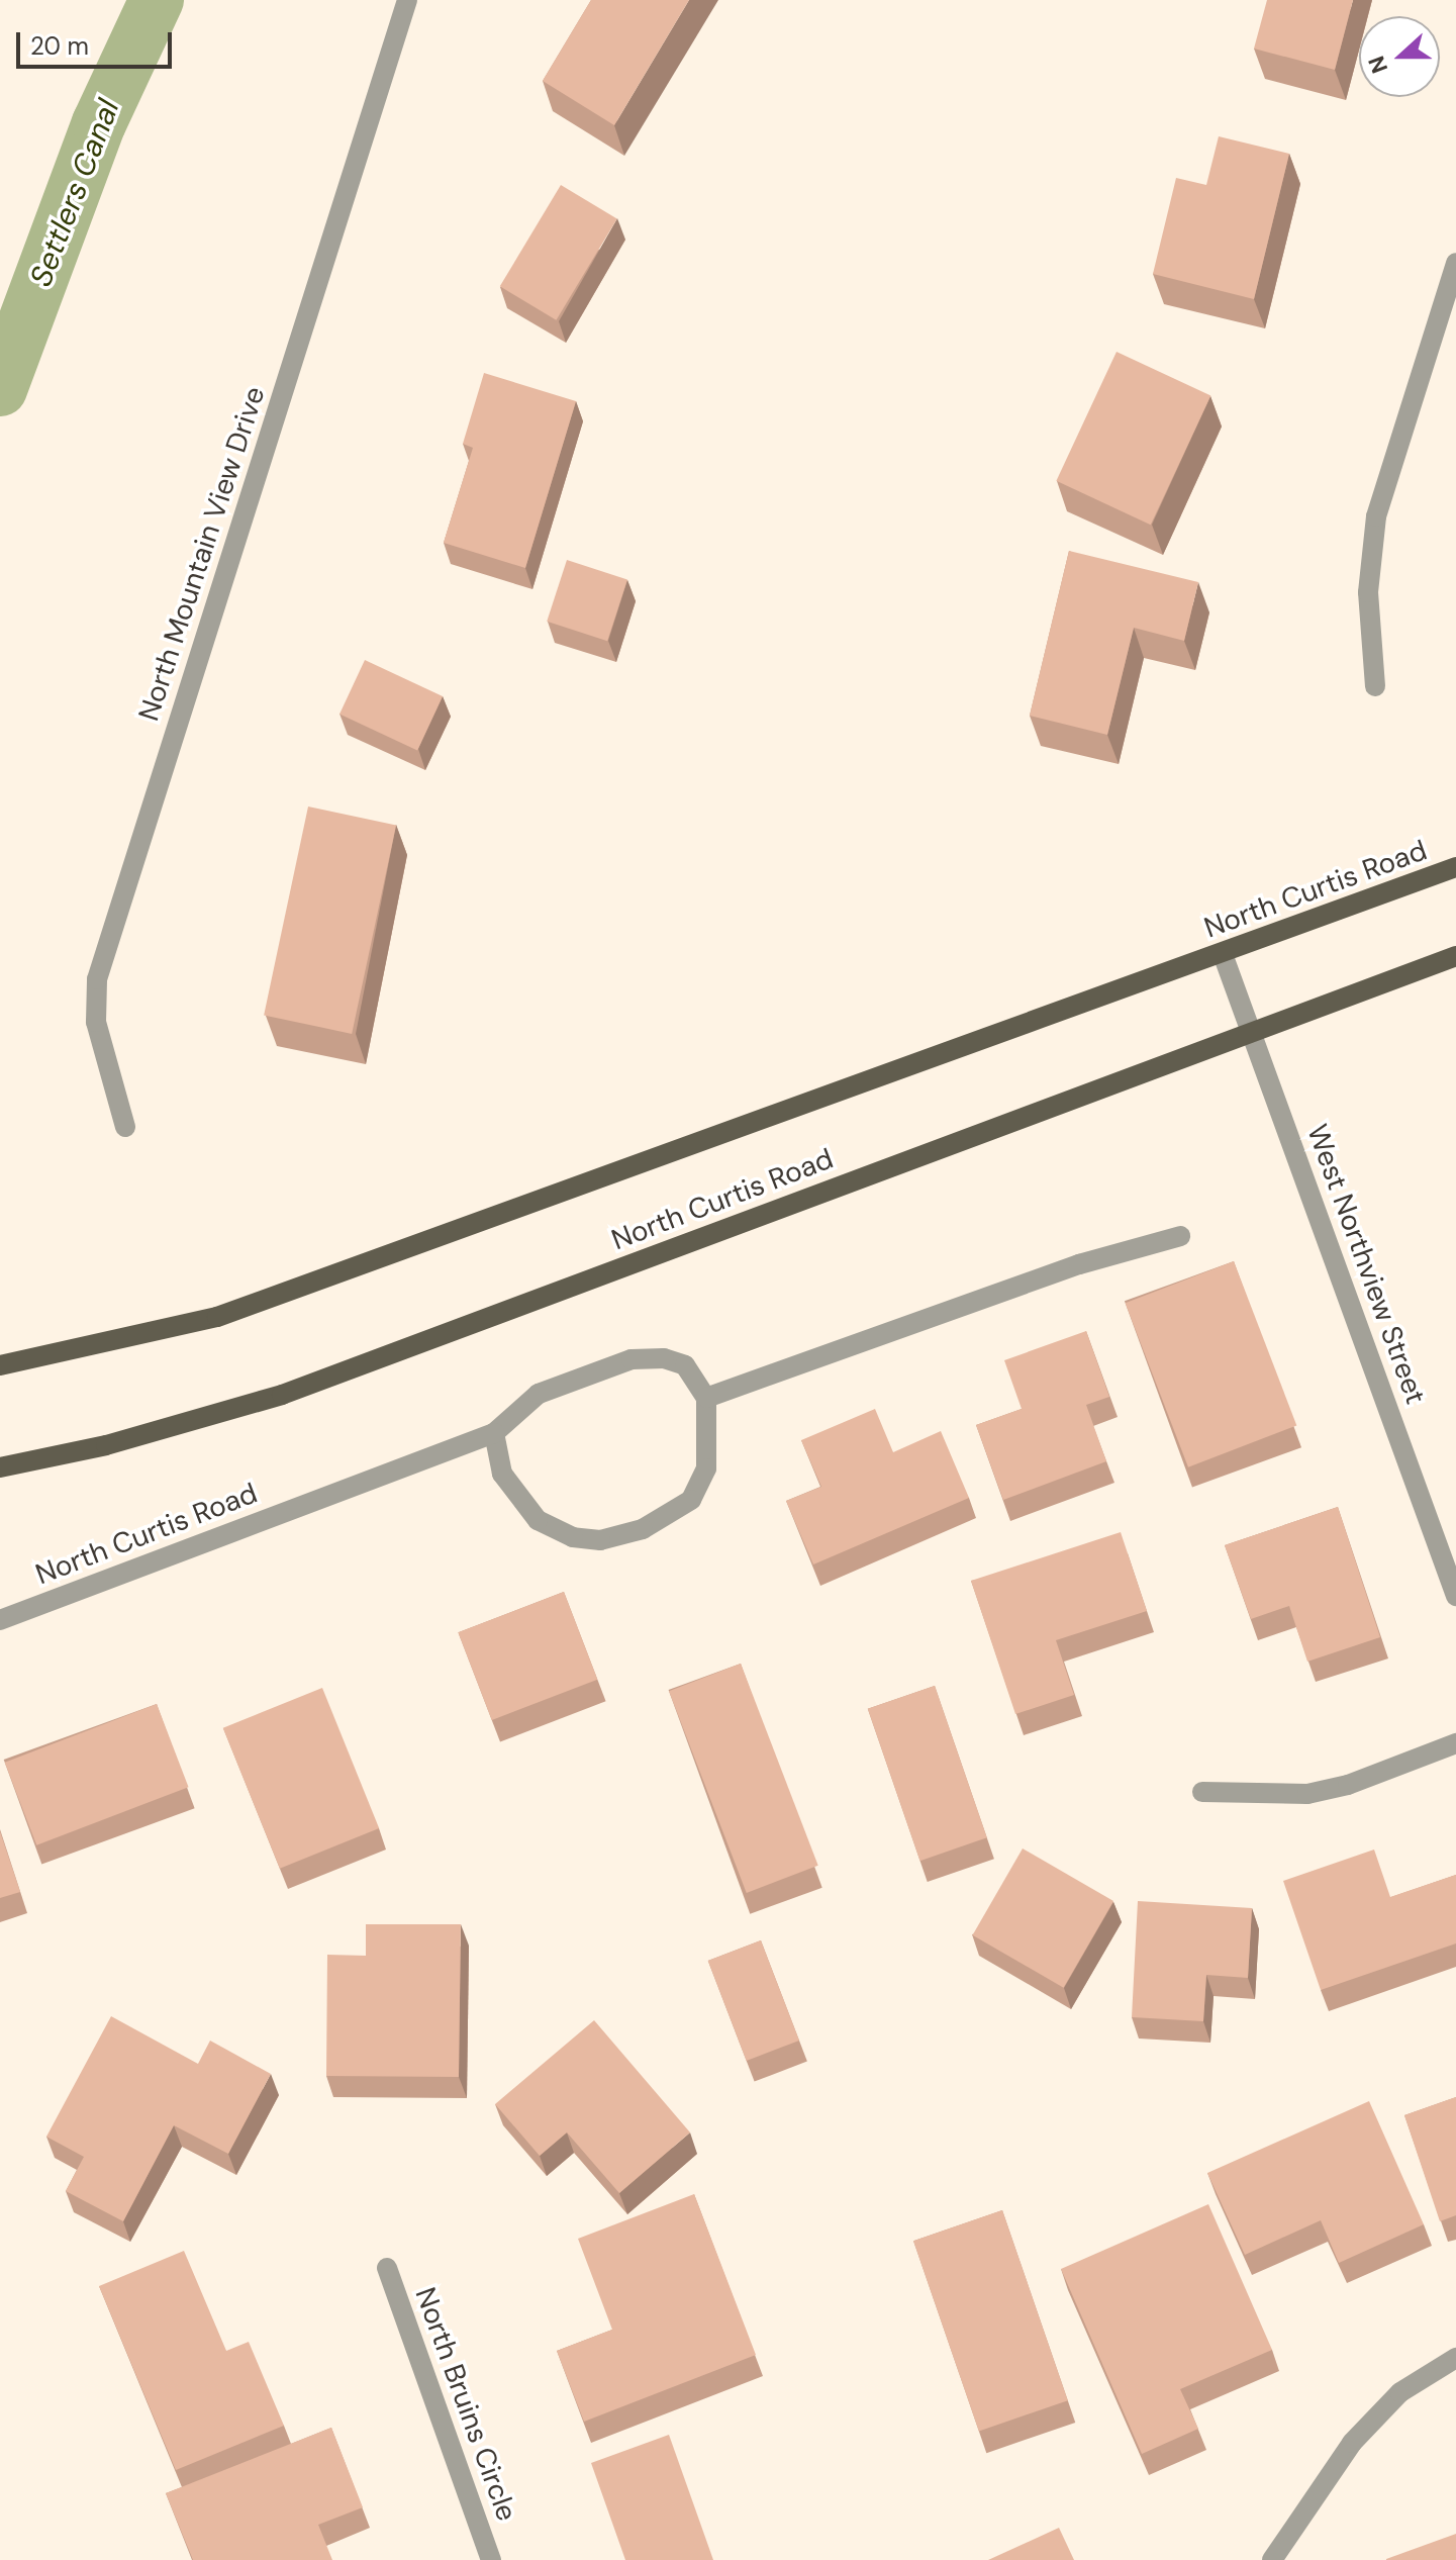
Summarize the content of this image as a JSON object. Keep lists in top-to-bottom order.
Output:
{
  "streets": {
    "main road": ["North Curtis Road"],
    "street": ["North Mountain View Drive", "West Northview Street", "North Bruins Circle"]
  },
  "crossings": [
    ["North Curtis Road", "West Northview Street"]
  ],
  "water": ["Settlers Canal"],
  "scale_bar": "20 m",
  "north": "left"
}
